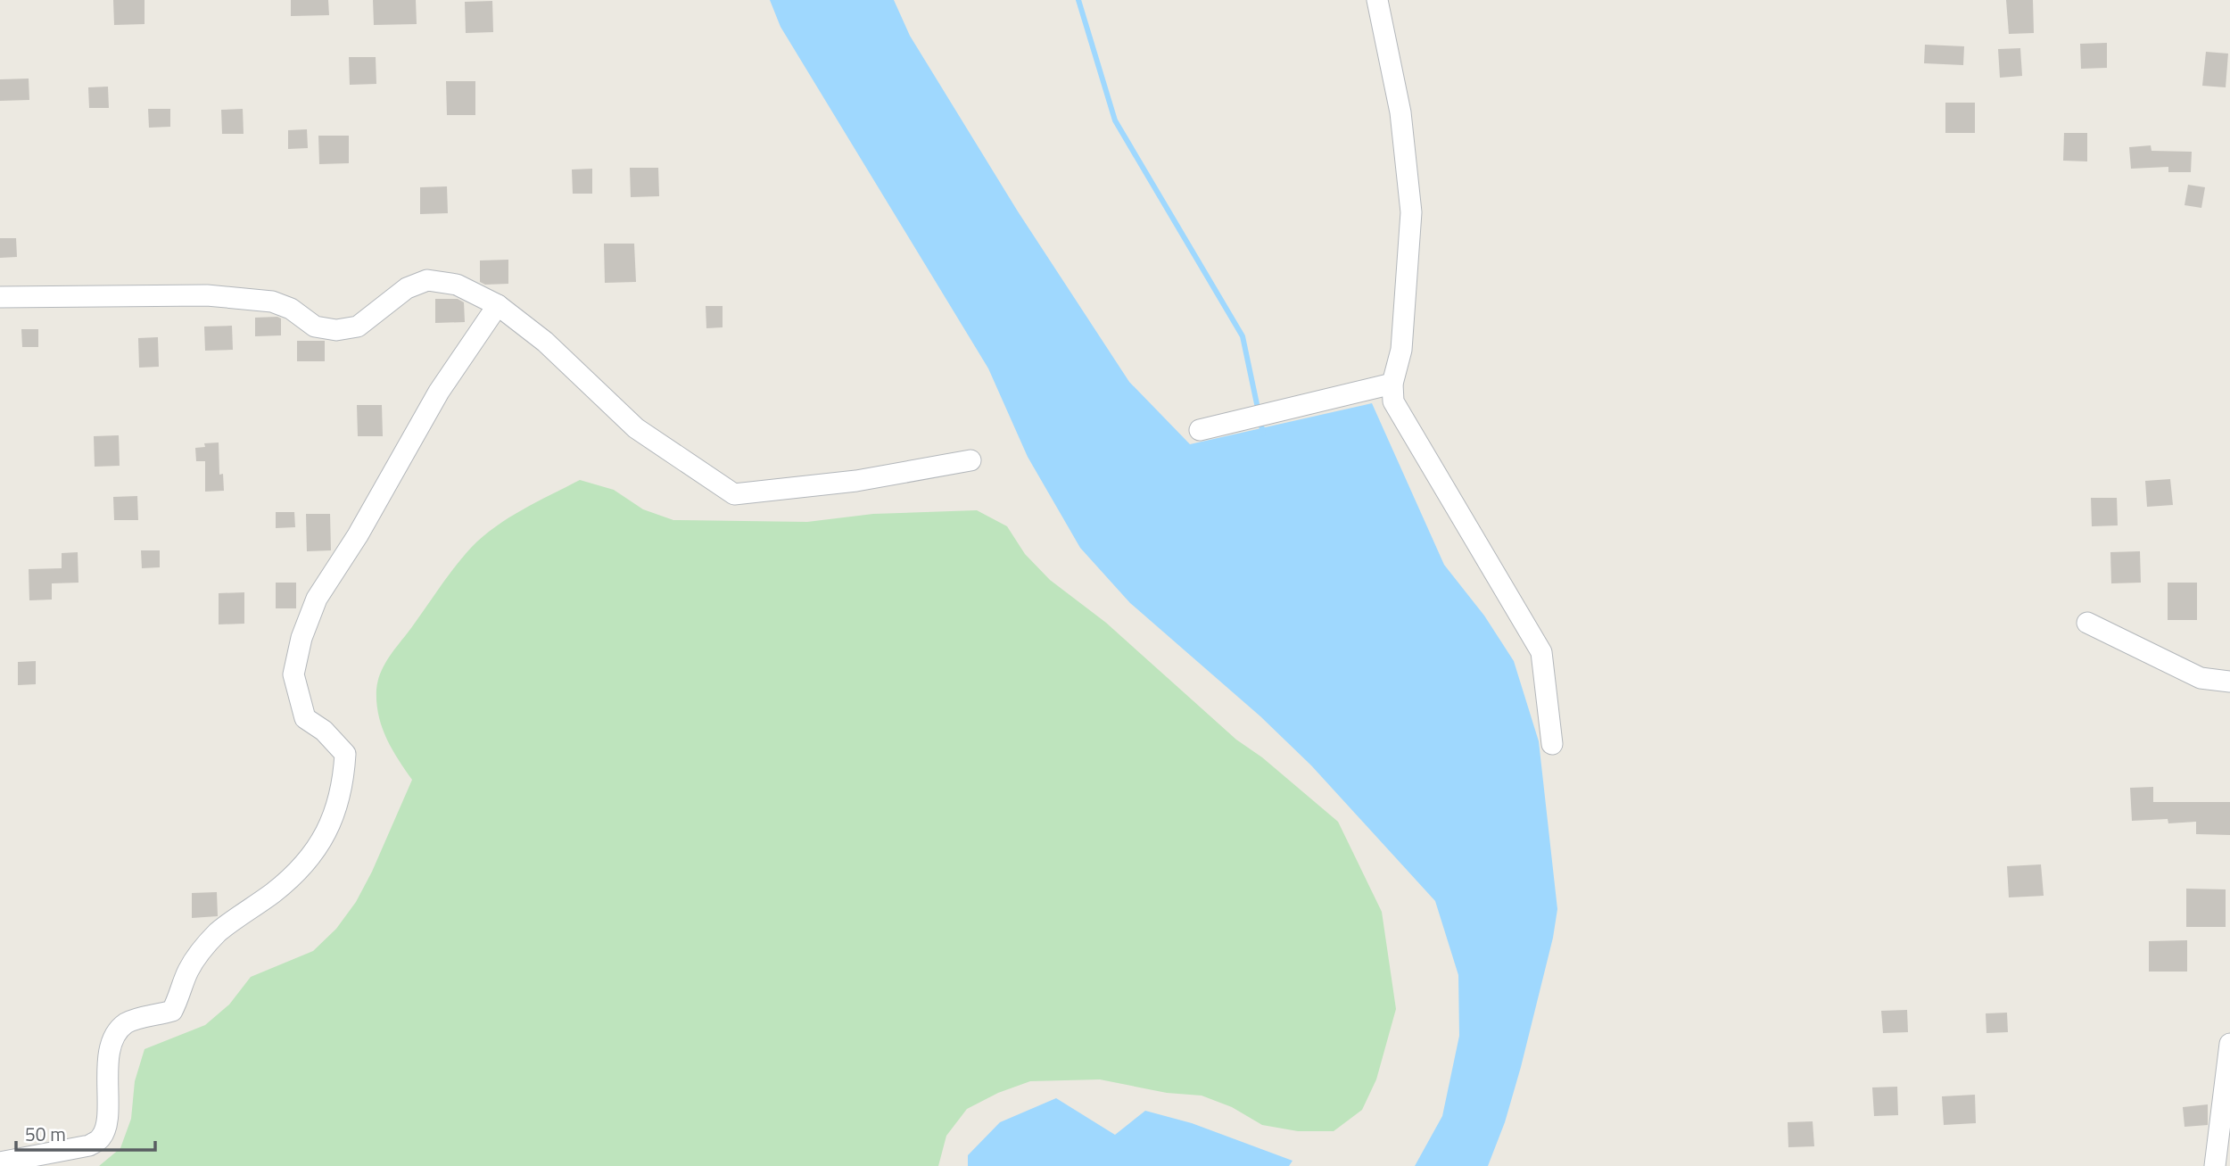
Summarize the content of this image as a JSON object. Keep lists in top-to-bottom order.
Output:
{
  "scale_bar": "50 m"
}
